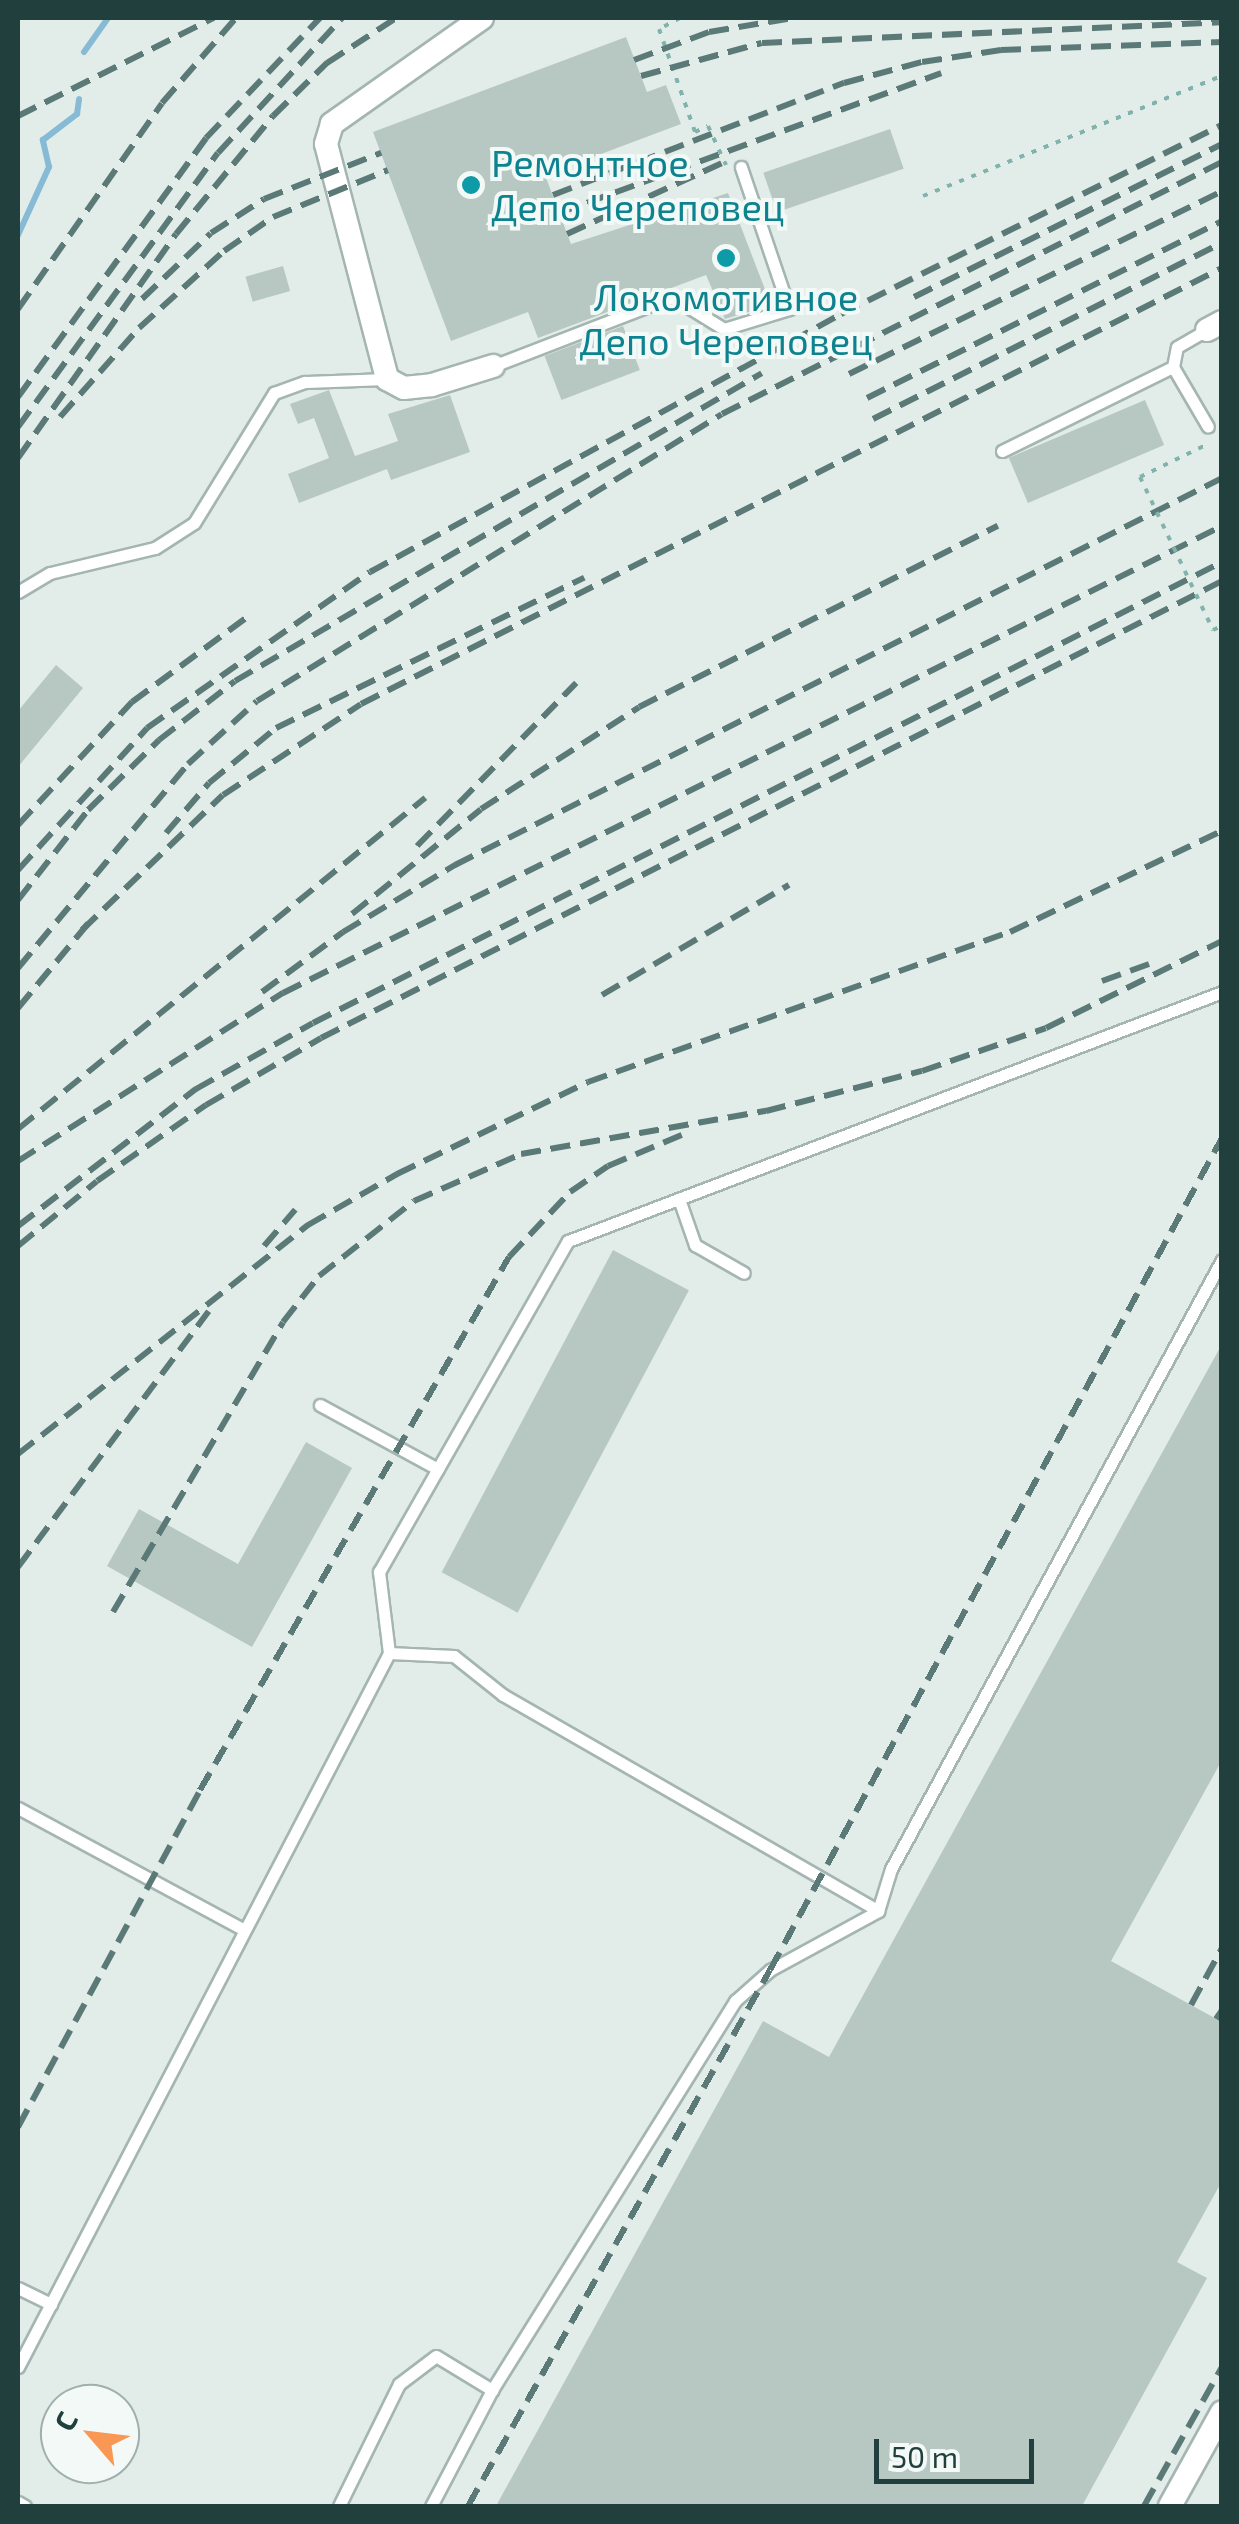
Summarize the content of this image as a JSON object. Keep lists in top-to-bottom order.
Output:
{
  "places": ["Ремонтное Депо Череповец", "Локомотивное Депо Череповец"],
  "scale_bar": "50 m",
  "north": "top left"
}
